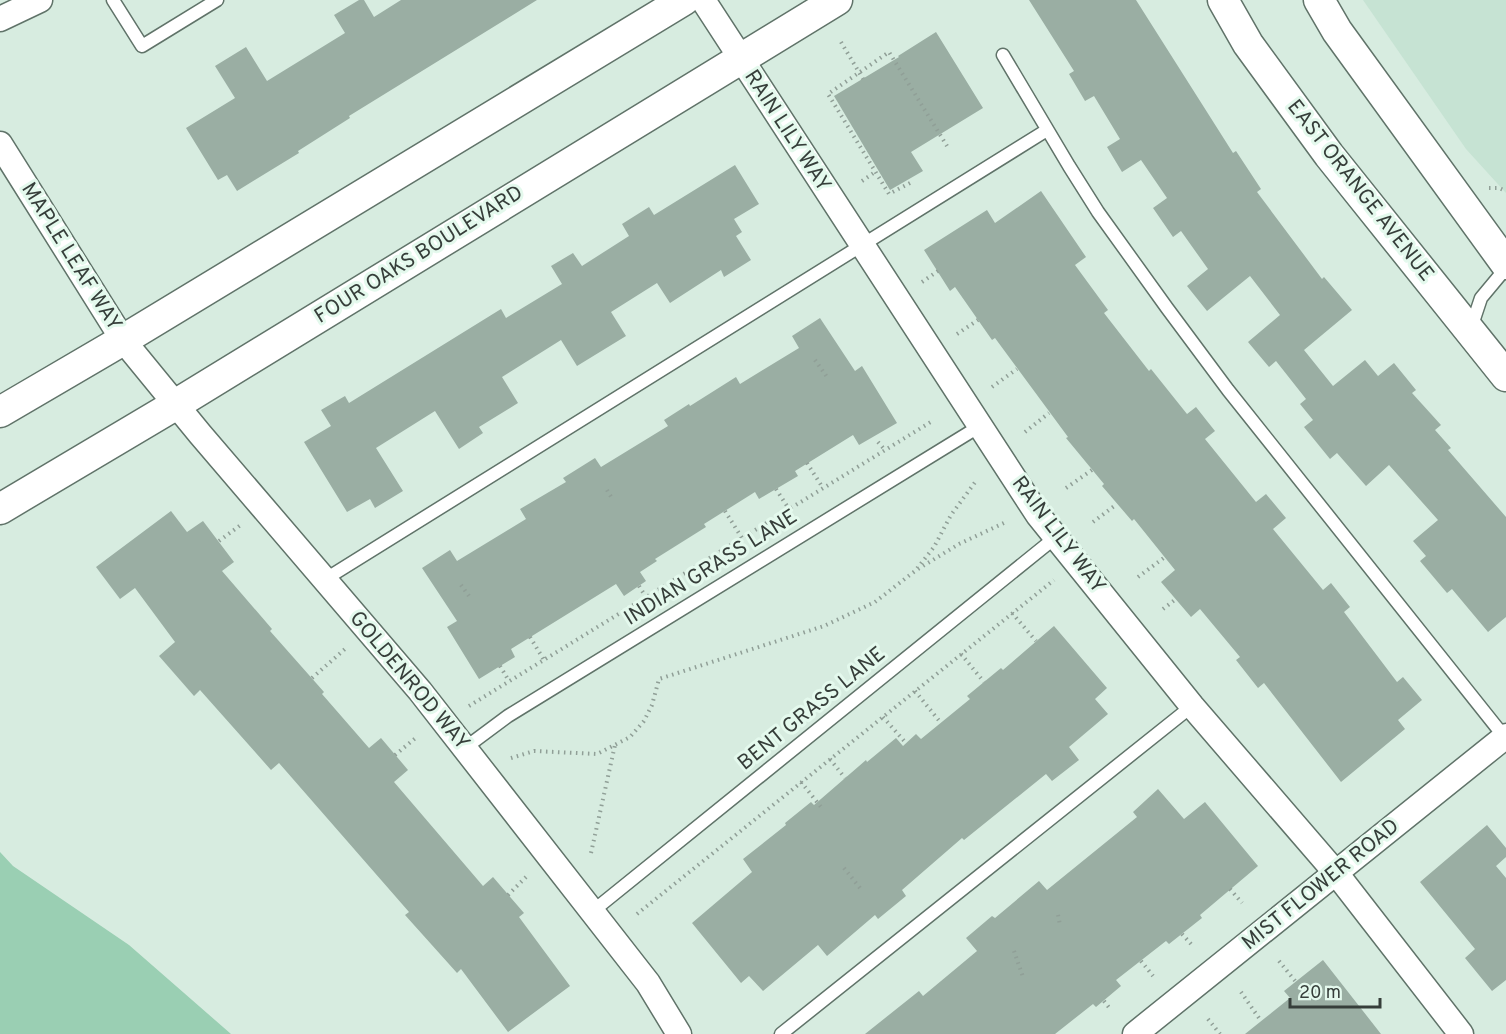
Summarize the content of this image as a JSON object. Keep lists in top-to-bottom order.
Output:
{
  "streets": {
    "street": [
      "RAIN LILY WAY",
      "EAST ORANGE AVENUE",
      "FOUR OAKS BOULEVARD",
      "MAPLE LEAF WAY",
      "GOLDENROD WAY",
      "MIST FLOWER ROAD"
    ],
    "lane": ["INDIAN GRASS LANE", "BENT GRASS LANE"]
  },
  "crossings": [
    ["RAIN LILY WAY", "FOUR OAKS BOULEVARD"],
    ["RAIN LILY WAY", "INDIAN GRASS LANE"],
    ["RAIN LILY WAY", "BENT GRASS LANE"],
    ["RAIN LILY WAY", "MIST FLOWER ROAD"],
    ["FOUR OAKS BOULEVARD", "GOLDENROD WAY"],
    ["MAPLE LEAF WAY", "GOLDENROD WAY"],
    ["INDIAN GRASS LANE", "GOLDENROD WAY"],
    ["GOLDENROD WAY", "BENT GRASS LANE"]
  ],
  "scale_bar": "20 m"
}
